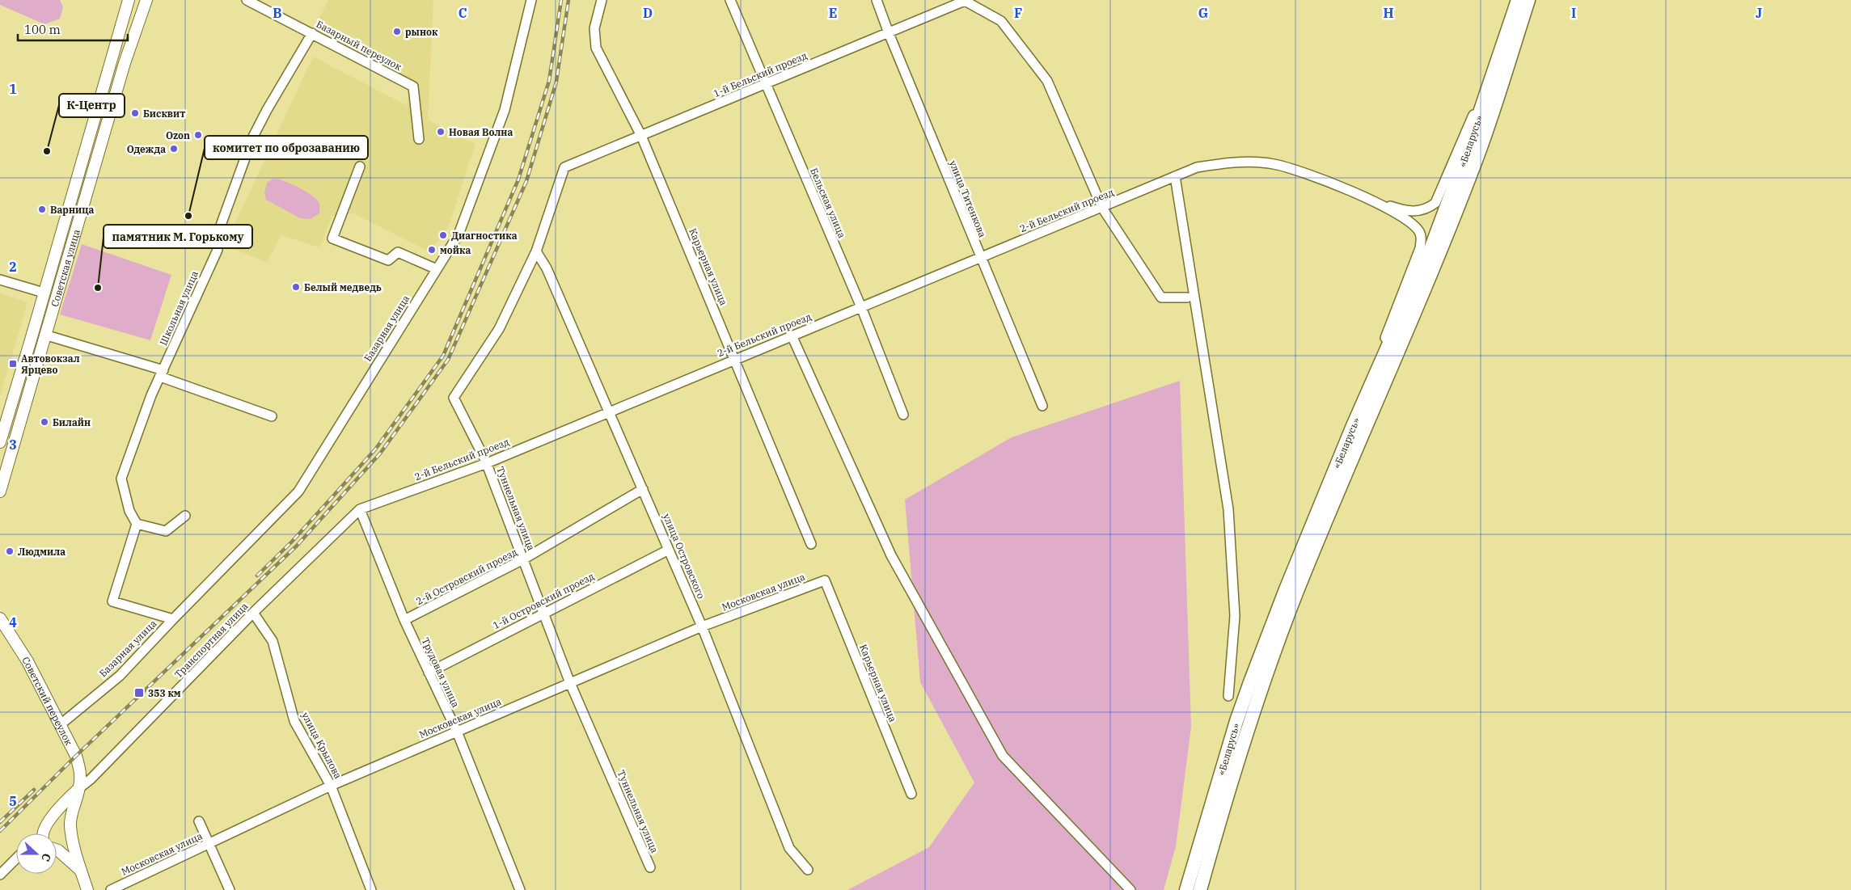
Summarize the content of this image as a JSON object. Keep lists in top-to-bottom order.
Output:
{
  "streets": {
    "highway": ["«Беларусь»"],
    "main road": ["Советская улица", "Советский переулок"],
    "street": [
      "Базарный переулок",
      "1-й Бельский проезд",
      "улица Титенкова",
      "Бельская улица",
      "2-й Бельский проезд",
      "Карьерная улица",
      "Школьная улица",
      "Базарная улица",
      "Туннельная улица",
      "улица Островского",
      "2-й Островский проезд",
      "Московская улица",
      "1-й Островский проезд",
      "Транспортная улица",
      "Трудовая улица",
      "улица Крылова"
    ]
  },
  "crossings": [
    ["Базарный переулок", "Школьная улица"],
    ["1-й Бельский проезд", "улица Титенкова"],
    ["1-й Бельский проезд", "Бельская улица"],
    ["1-й Бельский проезд", "2-й Бельский проезд"],
    ["1-й Бельский проезд", "Карьерная улица"],
    ["1-й Бельский проезд", "Туннельная улица"],
    ["улица Титенкова", "2-й Бельский проезд"],
    ["Бельская улица", "2-й Бельский проезд"],
    ["2-й Бельский проезд", "Карьерная улица"],
    ["2-й Бельский проезд", "Туннельная улица"],
    ["2-й Бельский проезд", "улица Островского"],
    ["2-й Бельский проезд", "Транспортная улица"],
    ["2-й Бельский проезд", "Трудовая улица"],
    ["Карьерная улица", "Московская улица"],
    ["Школьная улица", "Базарная улица"],
    ["Базарная улица", "Советский переулок"],
    ["Туннельная улица", "улица Островского"],
    ["Туннельная улица", "2-й Островский проезд"],
    ["Туннельная улица", "Московская улица"],
    ["Туннельная улица", "1-й Островский проезд"],
    ["улица Островского", "2-й Островский проезд"],
    ["улица Островского", "Московская улица"],
    ["улица Островского", "1-й Островский проезд"],
    ["2-й Островский проезд", "Трудовая улица"],
    ["Московская улица", "Трудовая улица"],
    ["Московская улица", "улица Крылова"],
    ["1-й Островский проезд", "Трудовая улица"],
    ["Транспортная улица", "Трудовая улица"],
    ["Транспортная улица", "Советский переулок"],
    ["Транспортная улица", "улица Крылова"]
  ],
  "places": {
    "other": [
      "рынок",
      "Бисквит",
      "Новая Волна",
      "Ozon",
      "Одежда",
      "К-Центр",
      "Варница",
      "комитет по оброзаванию",
      "Диагностика",
      "мойка",
      "Белый медведь",
      "памятник М. Горькому",
      "Билайн",
      "Людмила"
    ],
    "transit": ["Автовокзал Ярцево", "353 км"]
  },
  "scale_bar": "100 m",
  "north": "right",
  "grid": {
    "columns": [
      "B",
      "C",
      "D",
      "E",
      "F",
      "G",
      "H",
      "I",
      "J"
    ],
    "rows": [
      "1",
      "2",
      "3",
      "4",
      "5"
    ]
  }
}
